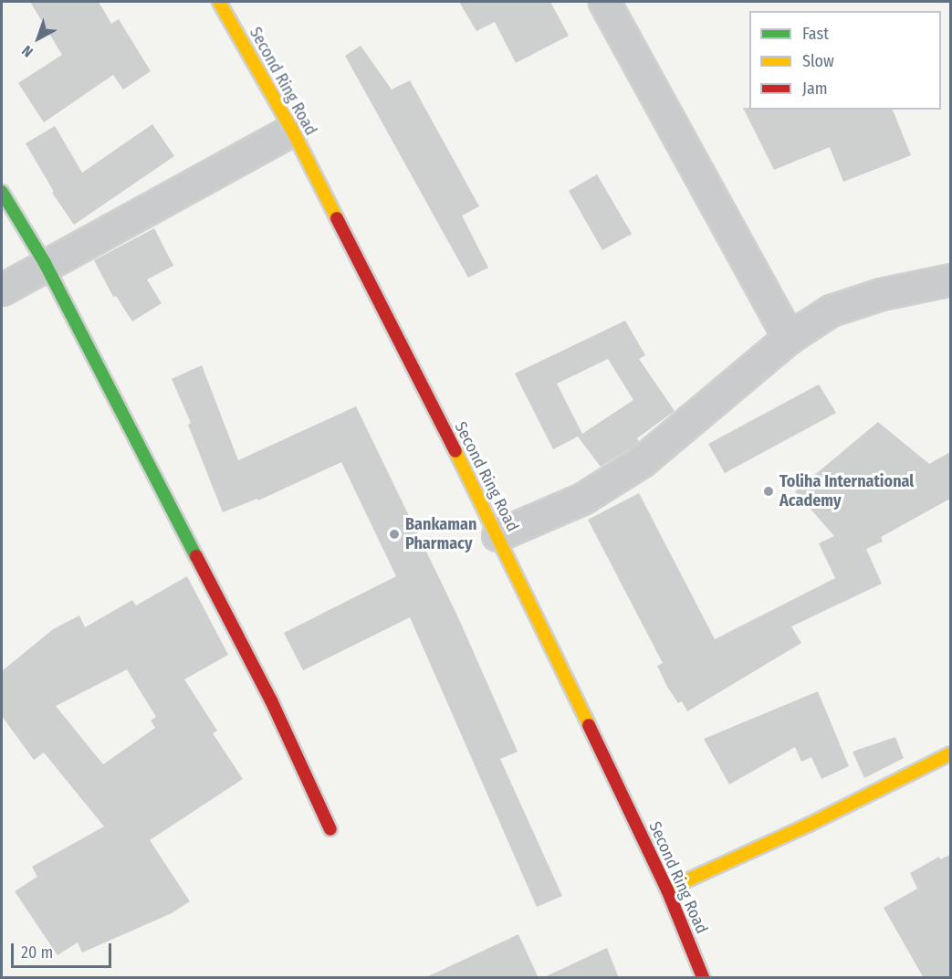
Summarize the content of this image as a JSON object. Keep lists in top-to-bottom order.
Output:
{
  "streets": {
    "main road": ["Second Ring Road"]
  },
  "places": ["Toliha International Academy", "Bankaman Pharmacy"],
  "legend": ["Fast", "Slow", "Jam"],
  "scale_bar": "20 m",
  "north": "bottom left"
}
